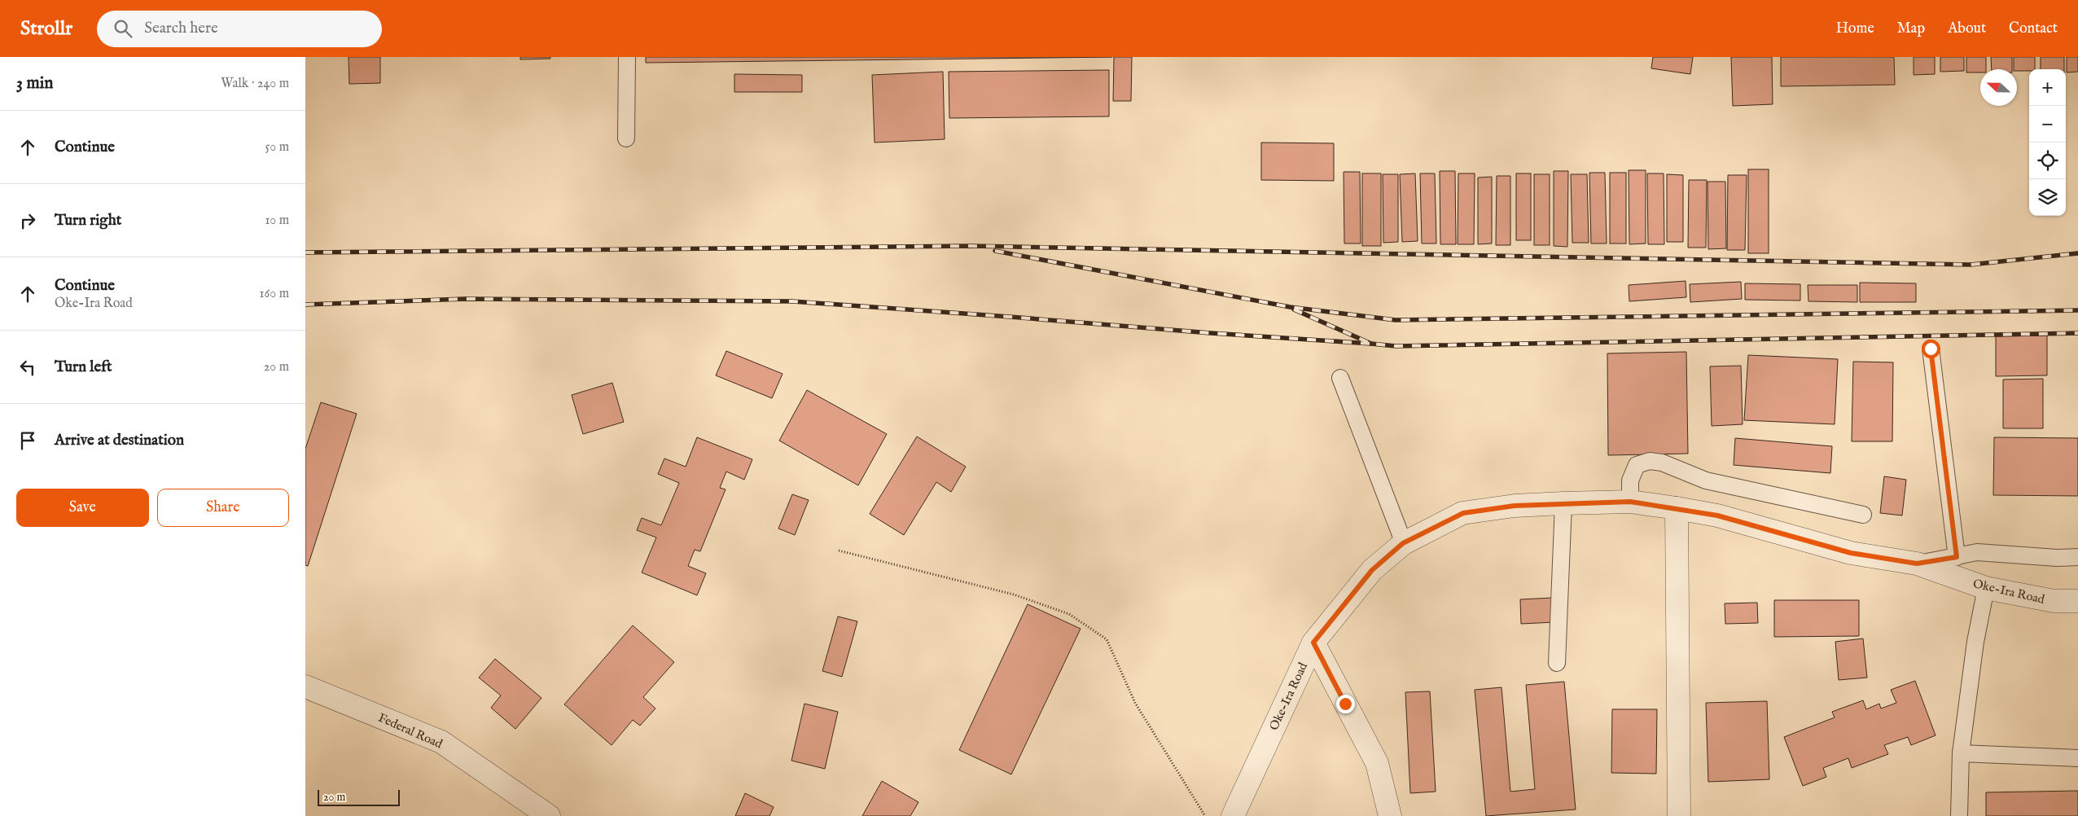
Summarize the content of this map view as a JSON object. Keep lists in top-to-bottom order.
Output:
{
  "streets": {
    "street": ["Oke-Ira Road", "Federal Road"]
  },
  "scale_bar": "20 m",
  "north": "left",
  "page": {
    "header": "Strollr",
    "search": "Search here",
    "nav": [
      "Home",
      "Map",
      "About",
      "Contact"
    ],
    "heading": ["3 min", "Walk · 240 m"],
    "map_buttons": ["+", "−"],
    "list": [
      ["Continue", "50 m"],
      ["Turn right", "10 m"],
      ["Continue", "Oke-Ira Road", "160 m"],
      ["Turn left", "20 m"],
      "Arrive at destination"
    ],
    "buttons": ["Save", "Share"],
    "scale": "20 m"
  }
}
